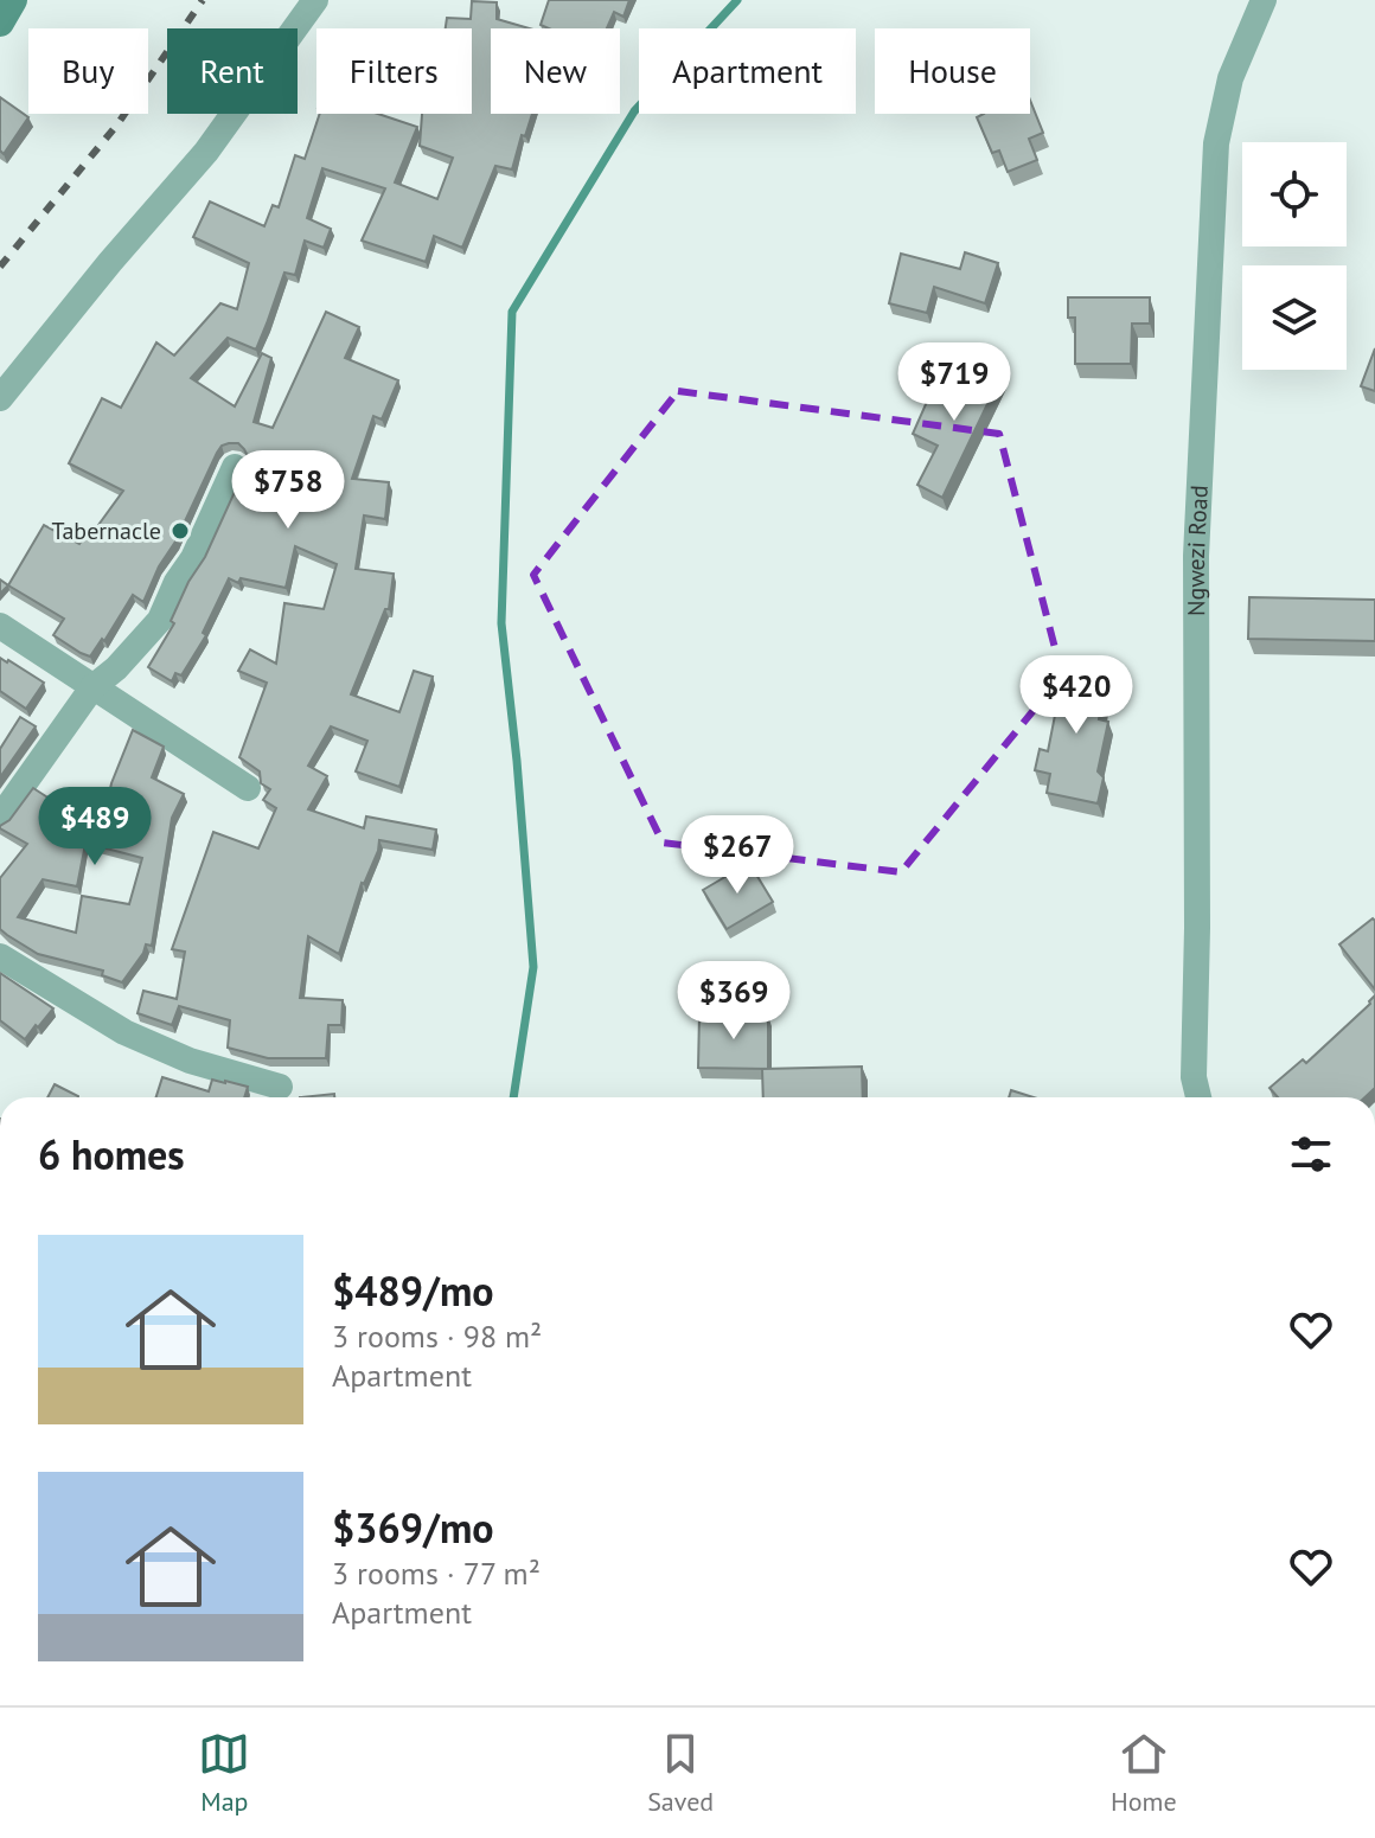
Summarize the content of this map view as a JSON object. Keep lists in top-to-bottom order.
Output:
{
  "streets": {
    "street": ["Ngwezi Road"]
  },
  "places": ["Tabernacle"],
  "page": {
    "chip": [
      "Buy",
      "Rent",
      "Filters",
      "New",
      "Apartment",
      "House"
    ],
    "price": [
      "$719",
      "$758",
      "$420",
      "$489",
      "$267",
      "$369"
    ],
    "heading": "6 homes",
    "list": [
      {
        "name": "$489/mo",
        "note": "3 rooms · 98 m² · Apartment"
      },
      {
        "name": "$369/mo",
        "note": "3 rooms · 77 m² · Apartment"
      }
    ],
    "tabs": ["Map", "Saved", "Home"]
  }
}
